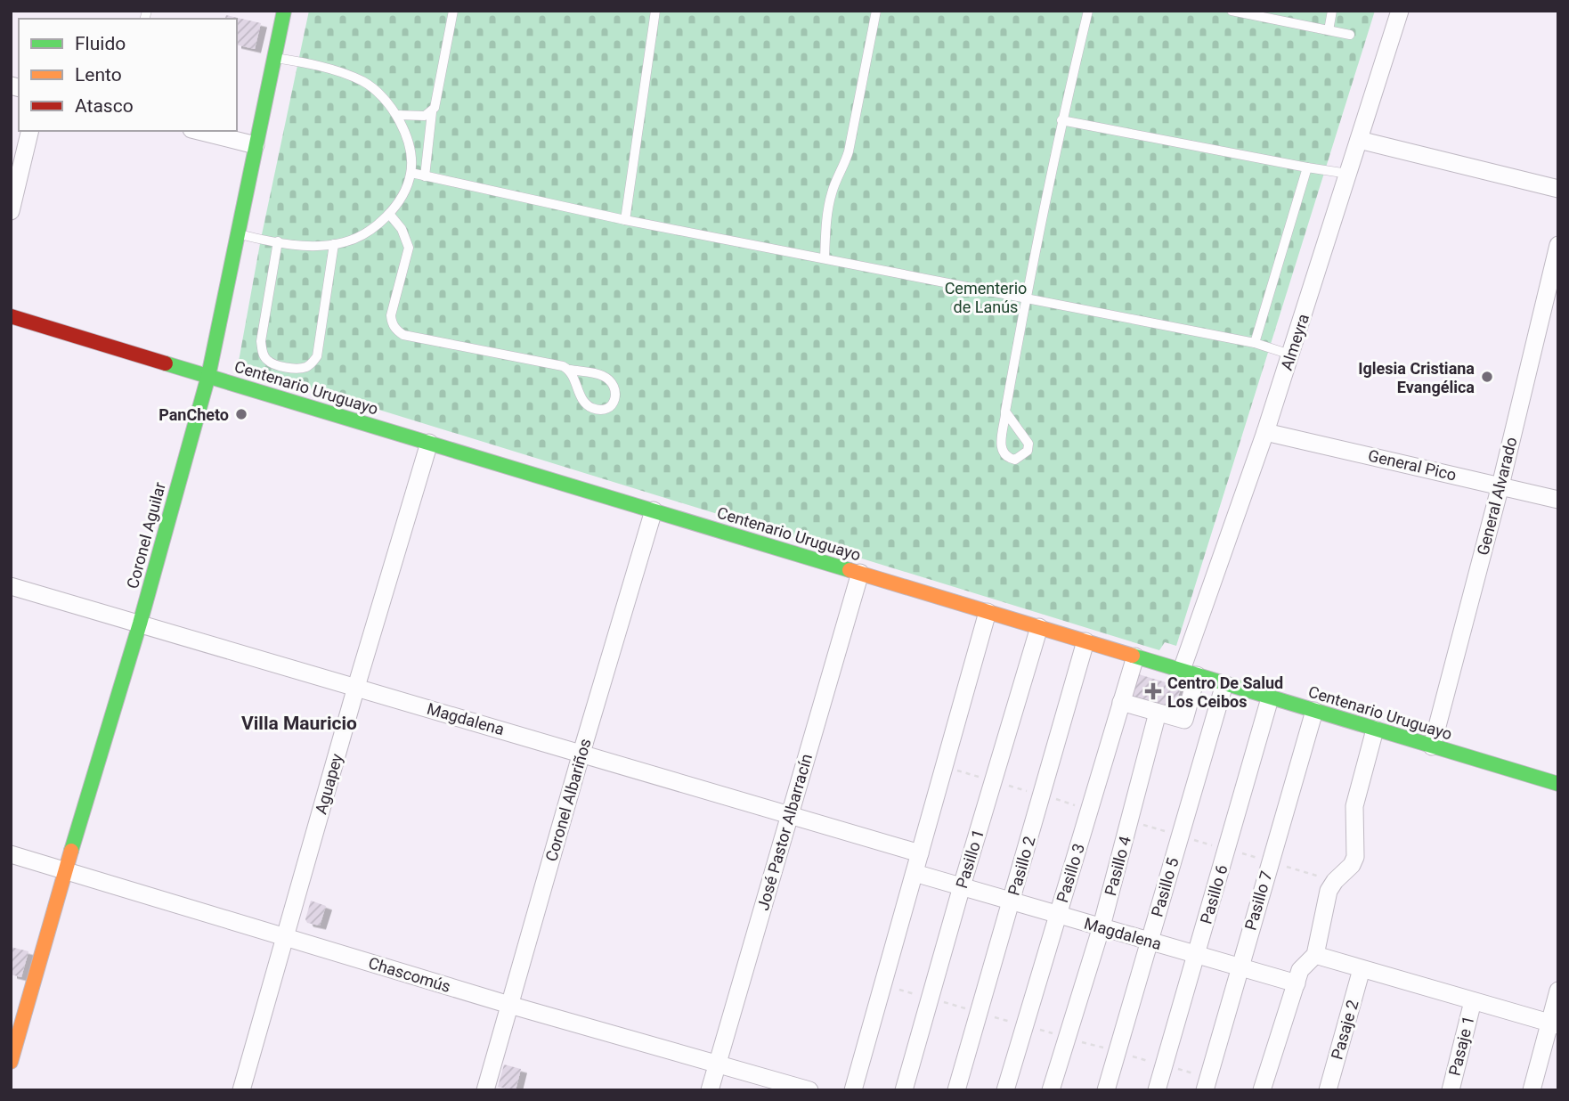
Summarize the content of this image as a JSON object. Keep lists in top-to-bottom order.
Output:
{
  "streets": {
    "main road": ["Centenario Uruguayo", "Coronel Aguilar"],
    "street": [
      "Almeyra",
      "General Pico",
      "General Alvarado",
      "Magdalena",
      "Aguapey",
      "Coronel Albariños",
      "José Pastor Albarracín",
      "Pasillo 1",
      "Pasillo 2",
      "Pasillo 4",
      "Pasillo 3",
      "Pasillo 5",
      "Pasillo 6",
      "Pasillo 7",
      "Chascomús",
      "Pasaje 2",
      "Pasaje 1"
    ]
  },
  "crossings": [
    ["Almeyra", "Centenario Uruguayo"],
    ["Almeyra", "General Pico"],
    ["Almeyra", "Pasillo 4"],
    ["Centenario Uruguayo", "General Alvarado"],
    ["Centenario Uruguayo", "Coronel Aguilar"],
    ["Centenario Uruguayo", "Aguapey"],
    ["Centenario Uruguayo", "Coronel Albariños"],
    ["Centenario Uruguayo", "José Pastor Albarracín"],
    ["Centenario Uruguayo", "Pasillo 1"],
    ["Centenario Uruguayo", "Pasillo 2"],
    ["Centenario Uruguayo", "Pasillo 3"],
    ["Centenario Uruguayo", "Pasillo 5"],
    ["Centenario Uruguayo", "Pasillo 6"],
    ["Centenario Uruguayo", "Pasillo 7"],
    ["General Pico", "General Alvarado"],
    ["Coronel Aguilar", "Magdalena"],
    ["Coronel Aguilar", "Chascomús"],
    ["Magdalena", "Aguapey"],
    ["Magdalena", "Coronel Albariños"],
    ["Magdalena", "José Pastor Albarracín"],
    ["Magdalena", "Pasillo 1"],
    ["Magdalena", "Pasillo 2"],
    ["Magdalena", "Pasillo 4"],
    ["Magdalena", "Pasillo 3"],
    ["Magdalena", "Pasillo 5"],
    ["Magdalena", "Pasillo 6"],
    ["Magdalena", "Pasillo 7"],
    ["Aguapey", "Chascomús"],
    ["Coronel Albariños", "Chascomús"],
    ["José Pastor Albarracín", "Chascomús"]
  ],
  "districts": ["Villa Mauricio"],
  "parks": ["Cementerio de Lanús"],
  "places": {
    "other": ["Iglesia Cristiana Evangélica", "PanCheto"],
    "health": ["Centro De Salud Los Ceibos"]
  },
  "legend": ["Fluido", "Lento", "Atasco"]
}
